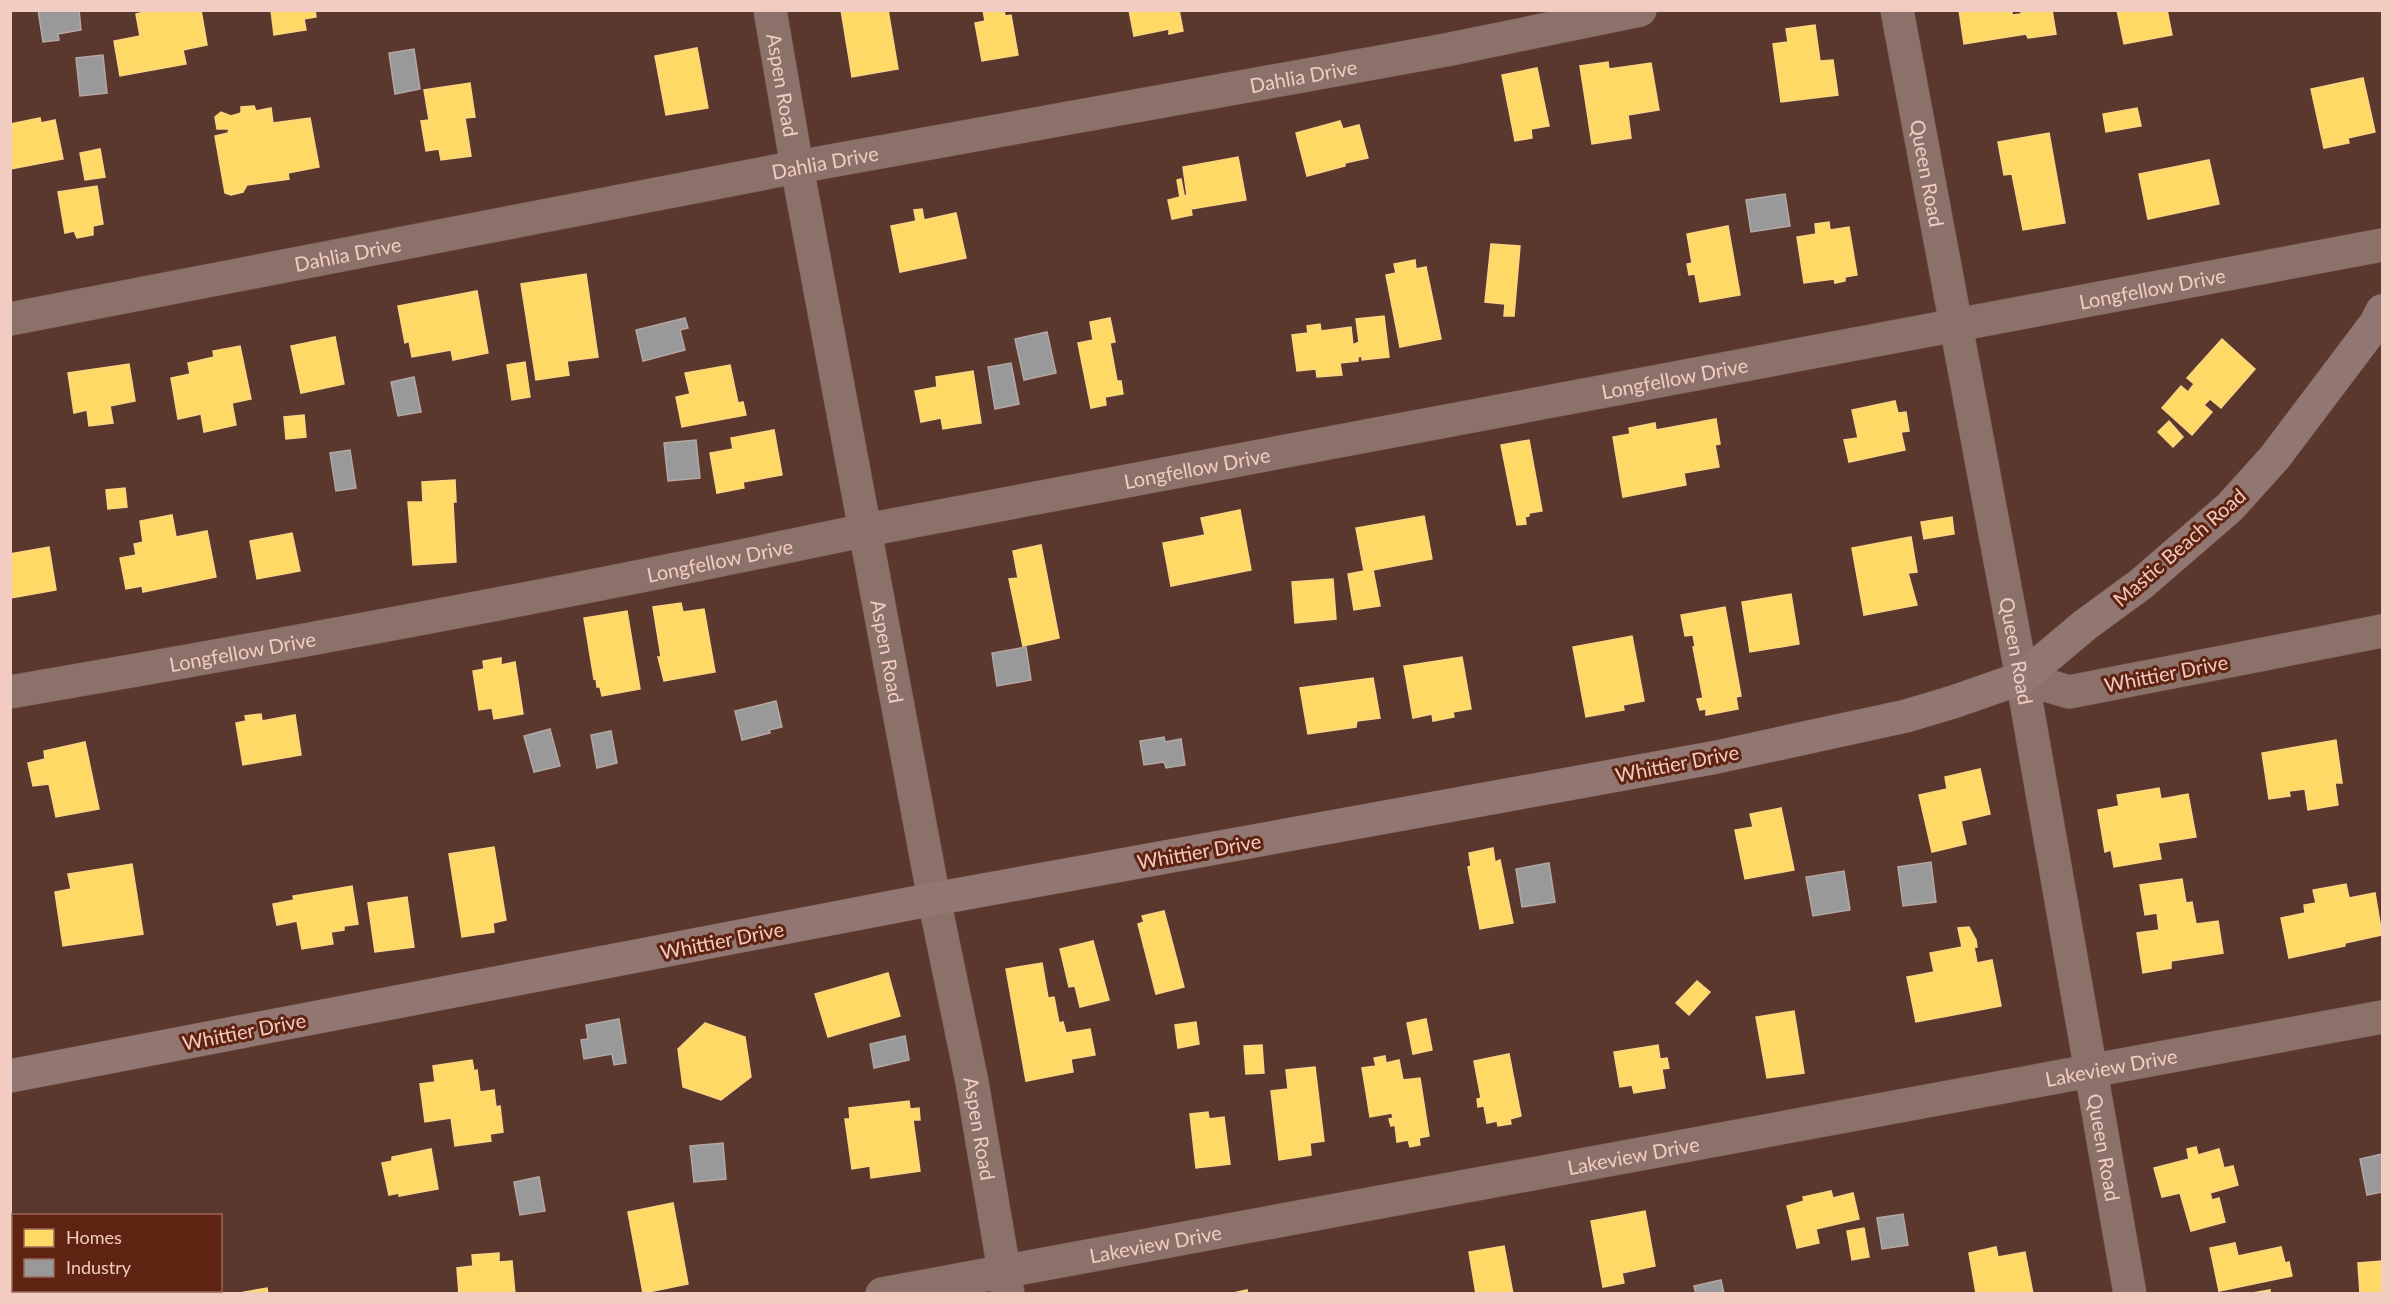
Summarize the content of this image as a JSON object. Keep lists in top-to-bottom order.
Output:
{
  "streets": {
    "street": [
      "Dahlia Drive",
      "Aspen Road",
      "Queen Road",
      "Longfellow Drive",
      "Mastic Beach Road",
      "Whittier Drive",
      "Lakeview Drive"
    ]
  },
  "crossings": [
    ["Dahlia Drive", "Aspen Road"],
    ["Aspen Road", "Longfellow Drive"],
    ["Aspen Road", "Whittier Drive"],
    ["Aspen Road", "Lakeview Drive"],
    ["Queen Road", "Longfellow Drive"],
    ["Queen Road", "Mastic Beach Road"],
    ["Queen Road", "Whittier Drive"],
    ["Queen Road", "Lakeview Drive"],
    ["Mastic Beach Road", "Whittier Drive"]
  ],
  "legend": ["Homes", "Industry"]
}
